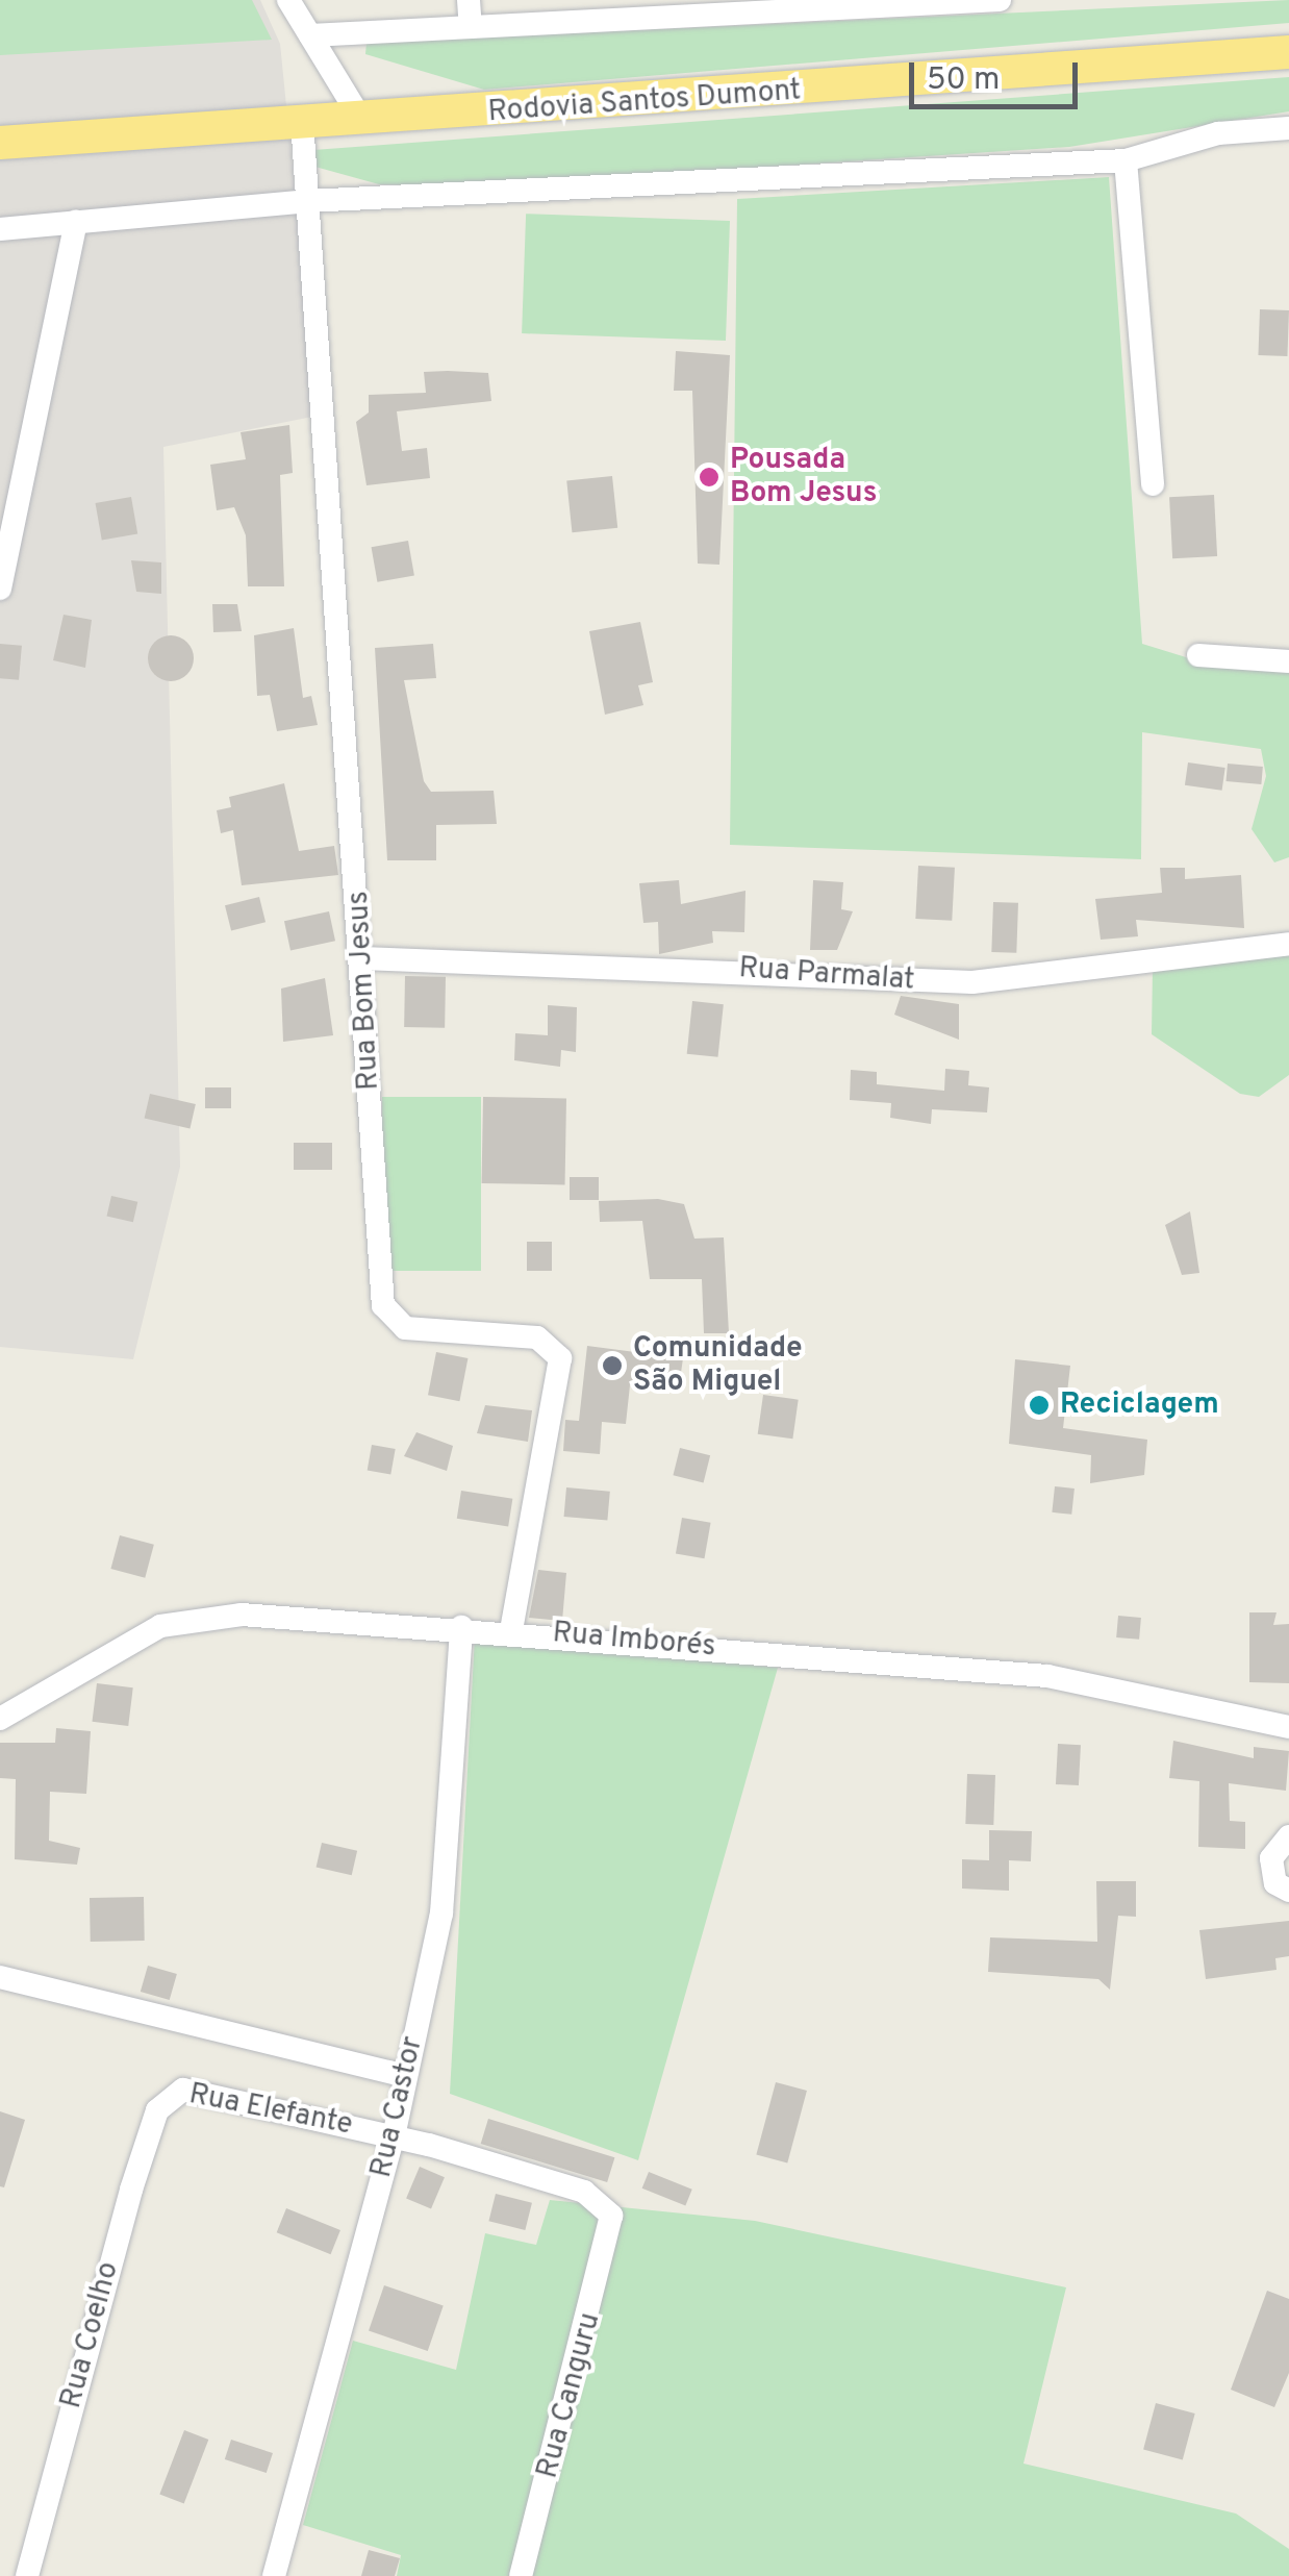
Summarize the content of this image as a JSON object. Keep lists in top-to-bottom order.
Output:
{
  "streets": {
    "highway": ["Rodovia Santos Dumont"],
    "street": [
      "Rua Parmalat",
      "Rua Bom Jesus",
      "Rua Imborés",
      "Rua Castor",
      "Rua Elefante",
      "Rua Coelho",
      "Rua Canguru"
    ]
  },
  "crossings": [
    ["Rodovia Santos Dumont", "Rua Bom Jesus"],
    ["Rua Parmalat", "Rua Bom Jesus"],
    ["Rua Bom Jesus", "Rua Imborés"],
    ["Rua Imborés", "Rua Castor"],
    ["Rua Castor", "Rua Elefante"],
    ["Rua Elefante", "Rua Coelho"],
    ["Rua Elefante", "Rua Canguru"]
  ],
  "places": ["Pousada Bom Jesus", "Comunidade São Miguel", "Reciclagem"],
  "scale_bar": "50 m"
}
